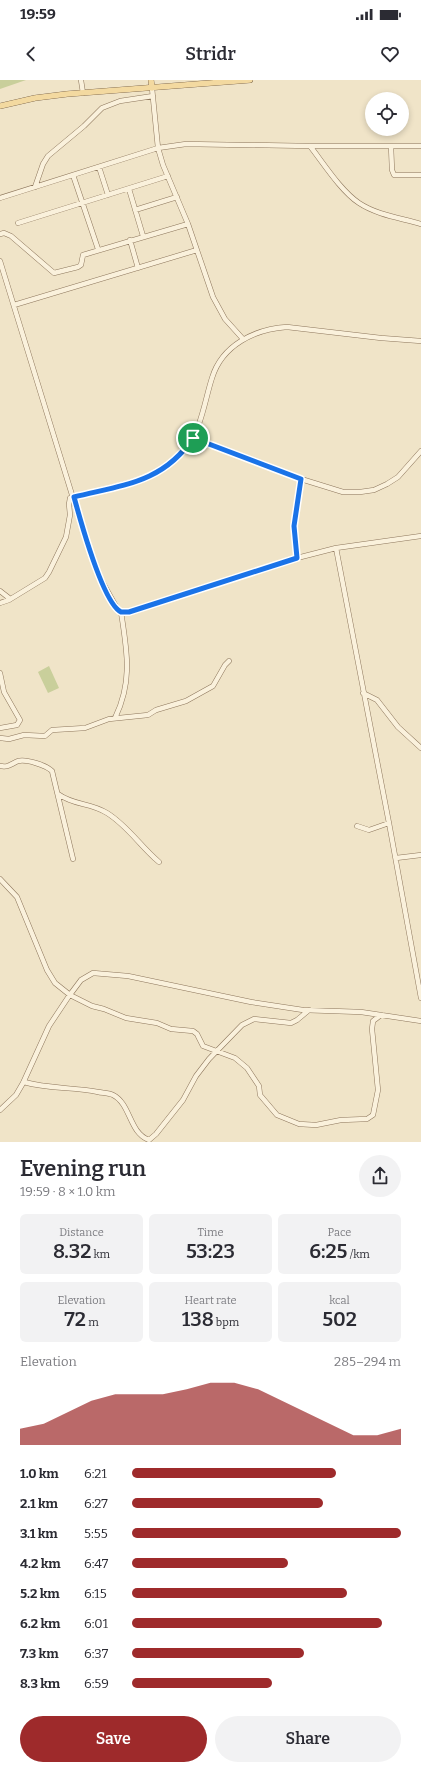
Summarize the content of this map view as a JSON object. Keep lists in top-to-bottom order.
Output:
{
  "page": {
    "status": "19:59",
    "header": "Stridr",
    "heading": ["Evening run", "19:59 · 8 × 1.0 km"],
    "stats": [
      ["Distance", "8.32 km"],
      ["Time", "53:23"],
      ["Pace", "6:25 /km"],
      ["Elevation", "72 m"],
      ["Heart rate", "138 bpm"],
      ["kcal", "502"]
    ],
    "chart": ["Elevation", "285–294 m"],
    "list": [
      {
        "name": "1.0 km",
        "note": "6:21"
      },
      {
        "name": "2.1 km",
        "note": "6:27"
      },
      {
        "name": "3.1 km",
        "note": "5:55"
      },
      {
        "name": "4.2 km",
        "note": "6:47"
      },
      {
        "name": "5.2 km",
        "note": "6:15"
      },
      {
        "name": "6.2 km",
        "note": "6:01"
      },
      {
        "name": "7.3 km",
        "note": "6:37"
      },
      {
        "name": "8.3 km",
        "note": "6:59"
      }
    ],
    "buttons": ["Save", "Share"]
  }
}
